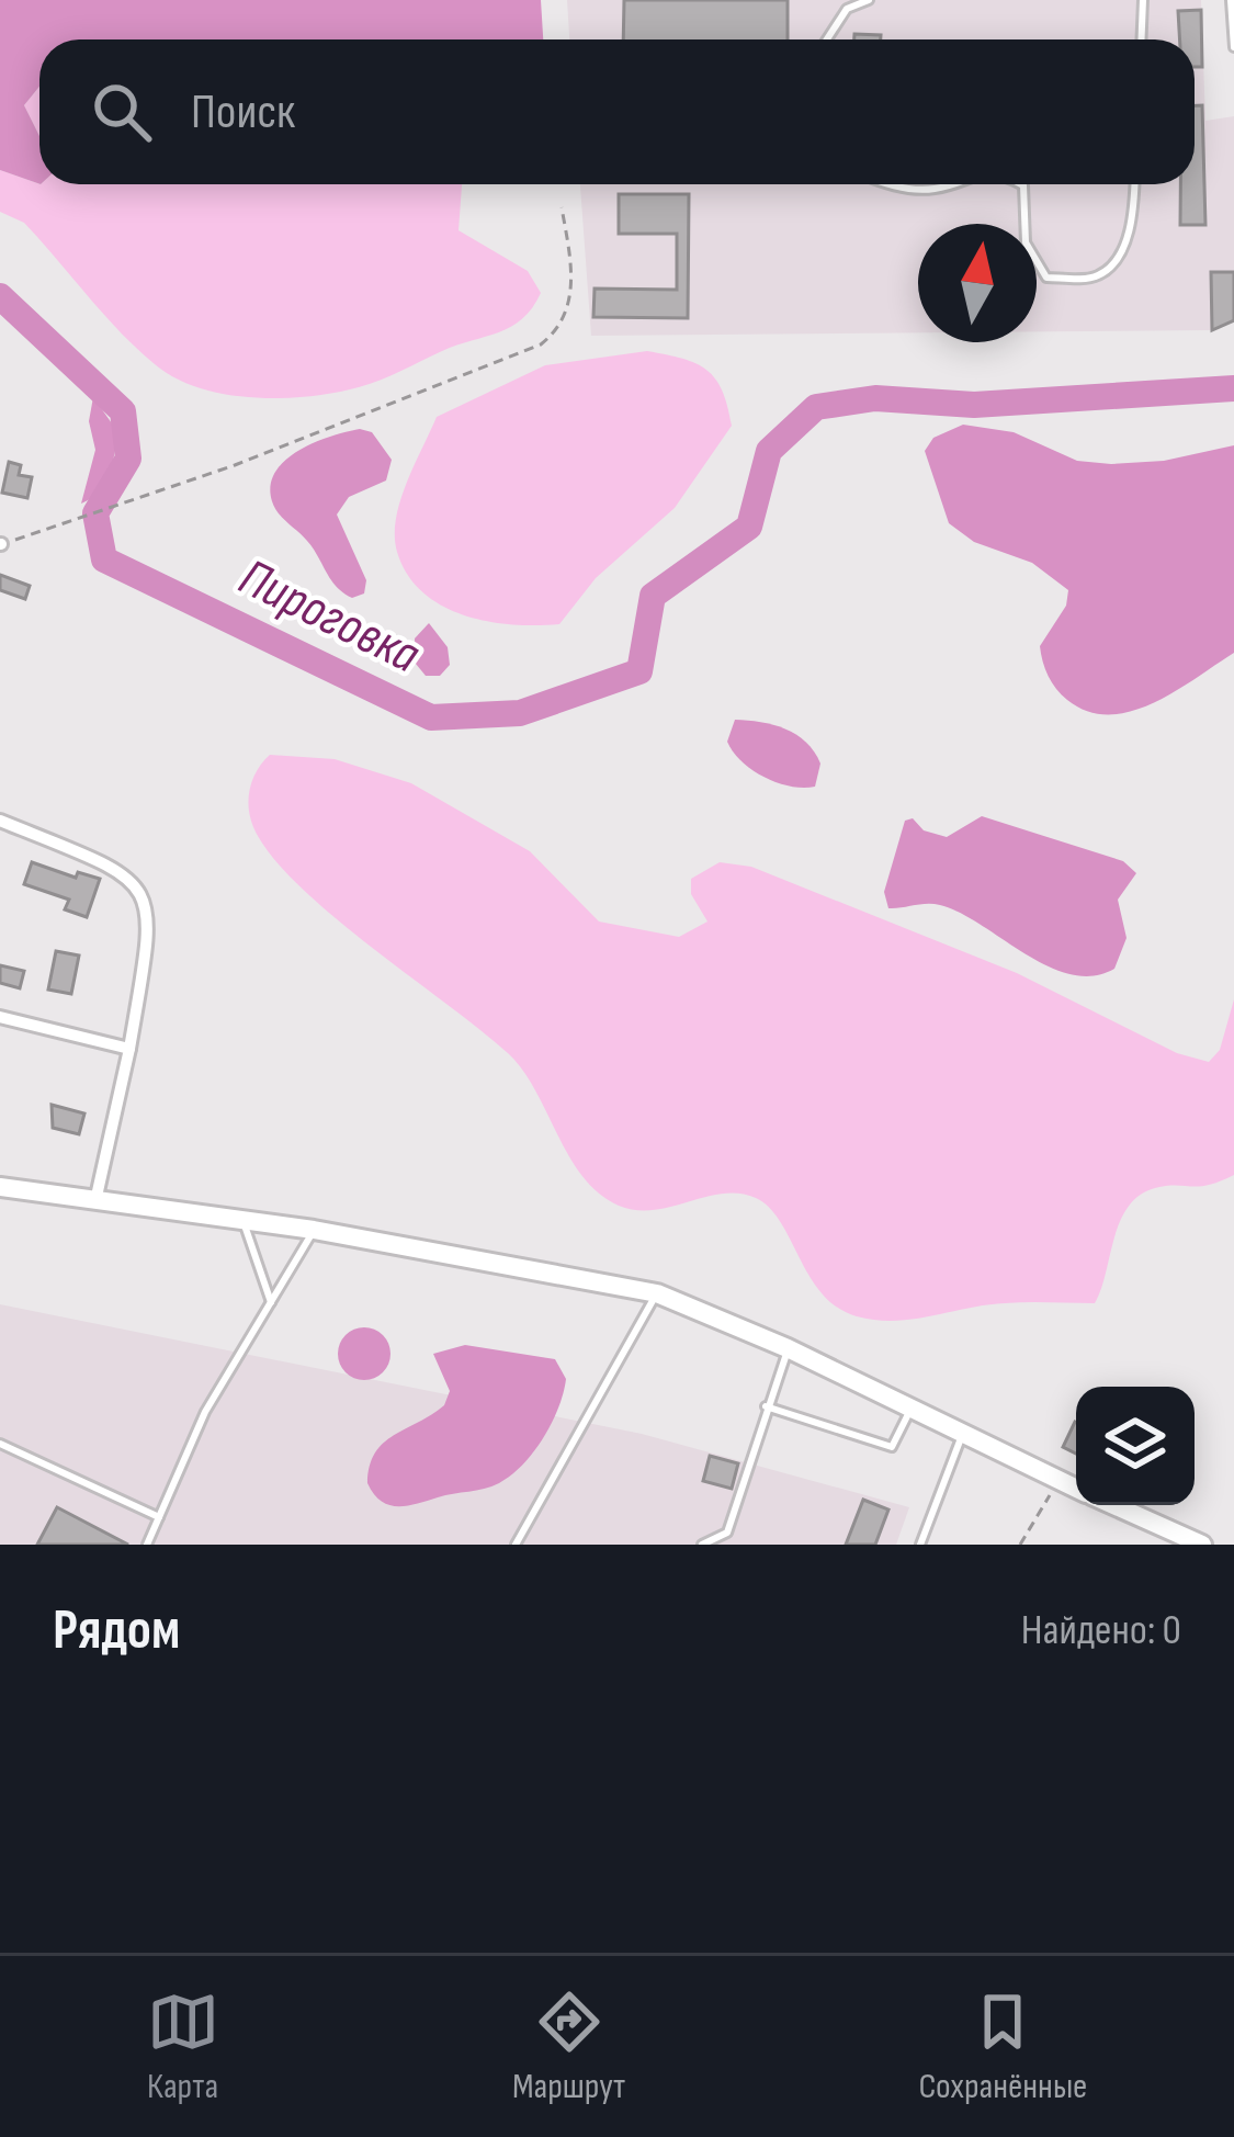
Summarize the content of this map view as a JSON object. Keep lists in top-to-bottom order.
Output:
{
  "water": ["Пироговка"],
  "north": "top",
  "page": {
    "search": "Поиск",
    "heading": ["Рядом", "Найдено: 0"],
    "nav": ["Карта", "Маршрут", "Сохранённые"]
  }
}
